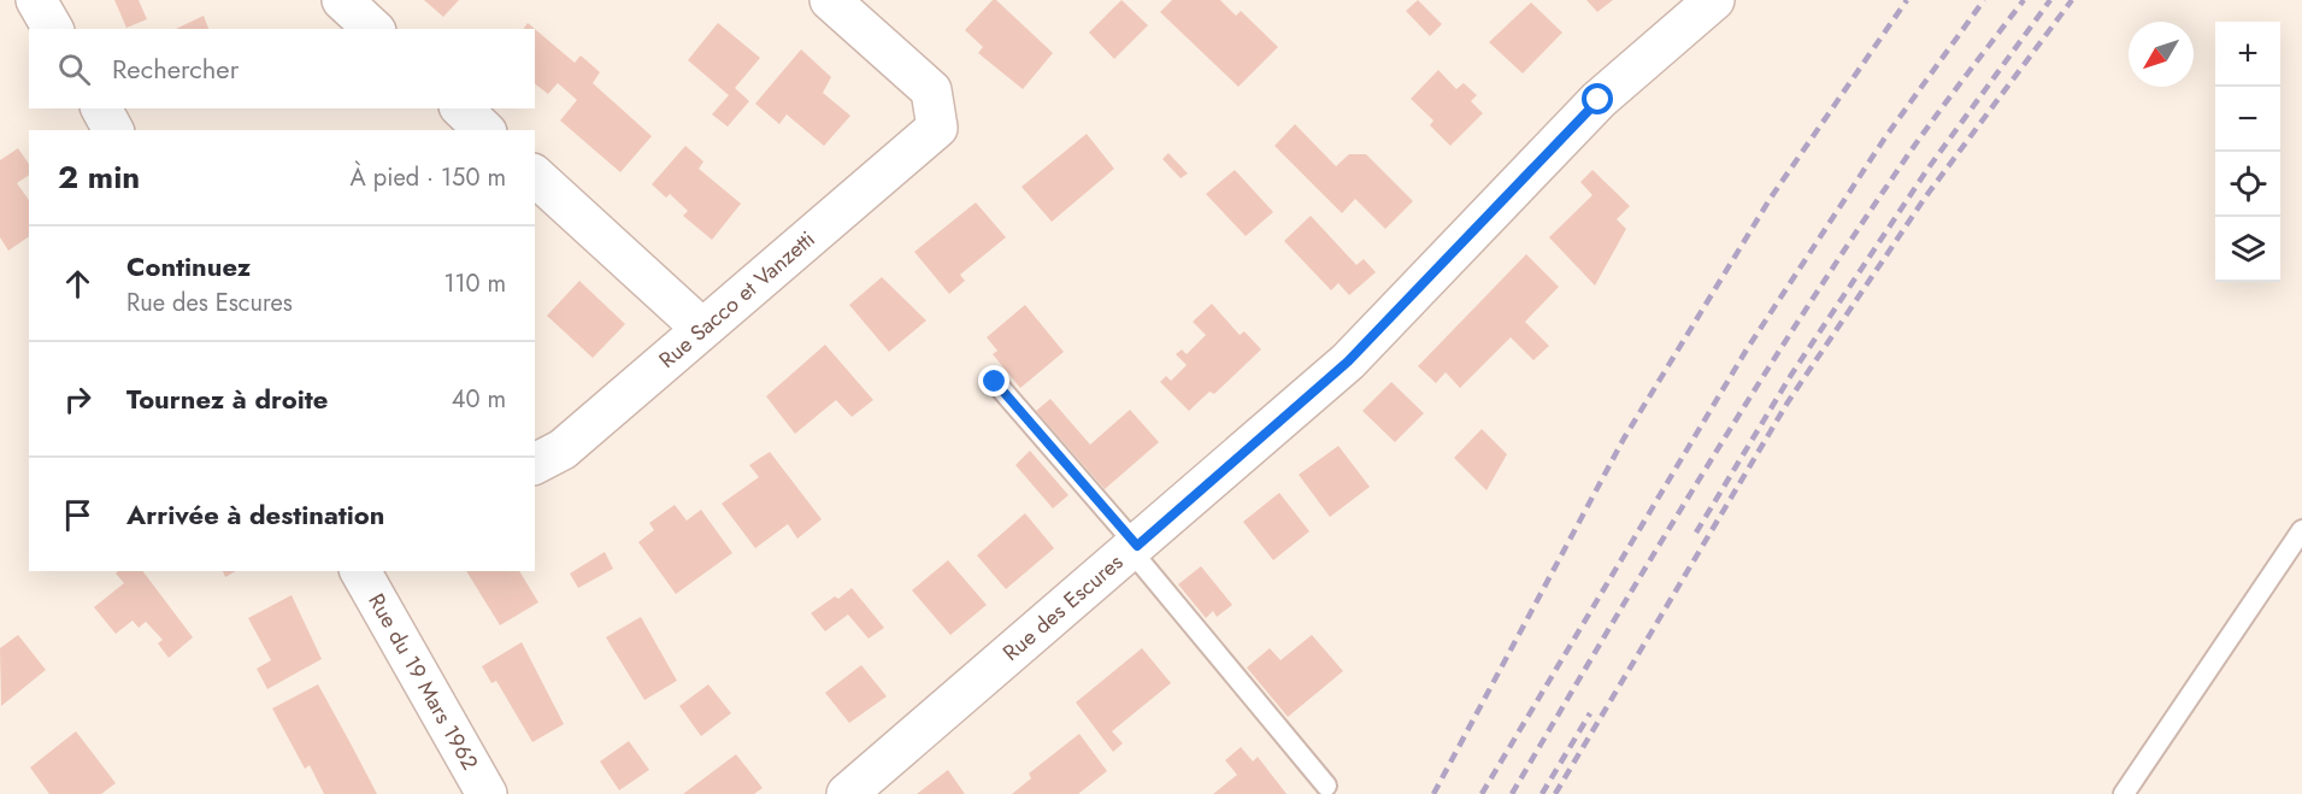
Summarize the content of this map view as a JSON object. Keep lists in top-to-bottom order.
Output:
{
  "streets": {
    "street": ["Rue Sacco et Vanzetti", "Rue des Escures", "Rue du 19 Mars 1962"]
  },
  "north": "bottom left",
  "page": {
    "map_buttons": ["+", "−"],
    "search": "Rechercher",
    "heading": ["2 min", "À pied · 150 m"],
    "list": [
      ["Continuez", "Rue des Escures", "110 m"],
      ["Tournez à droite", "40 m"],
      "Arrivée à destination"
    ]
  }
}
